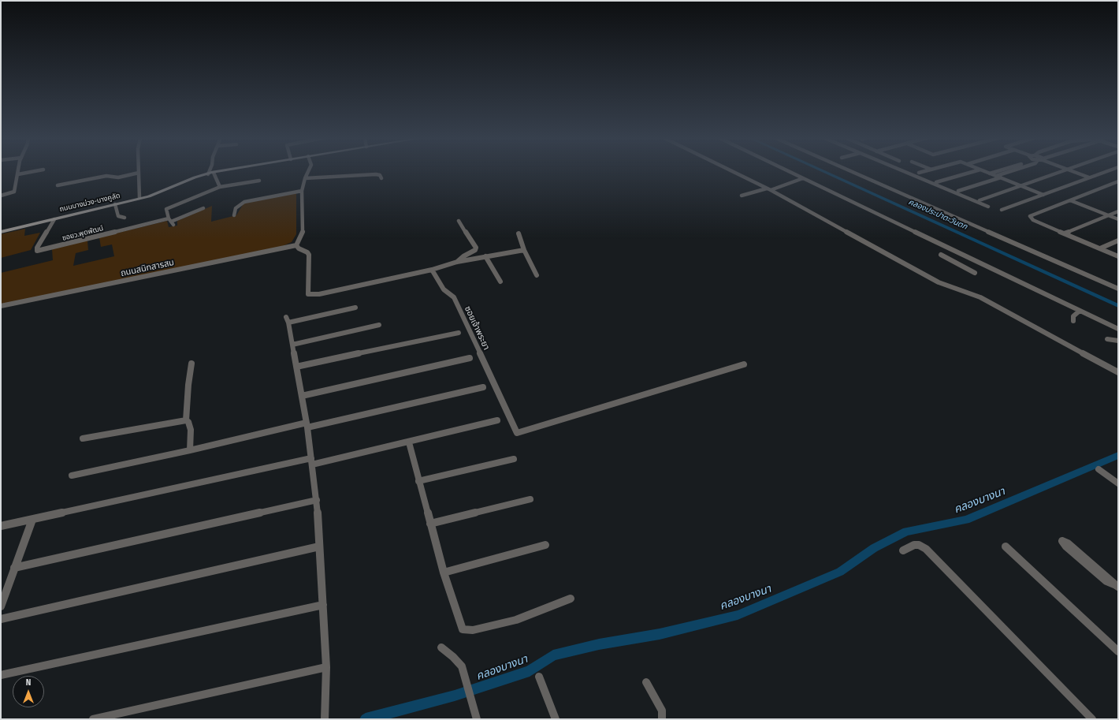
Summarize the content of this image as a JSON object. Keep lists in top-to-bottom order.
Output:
{
  "streets": {
    "street": [
      "ถนนบางม่วง-บางคูลัด",
      "ซอยว.พุดพัฒน์",
      "ถนนสนิทสารสม",
      "ซอยเจ้าพระยา"
    ]
  },
  "crossings": [
    ["ถนนบางม่วง-บางคูลัด", "ซอยว.พุดพัฒน์"]
  ],
  "water": ["คลองประปาตะวันตก", "คลองบางนา"],
  "north": "top"
}
